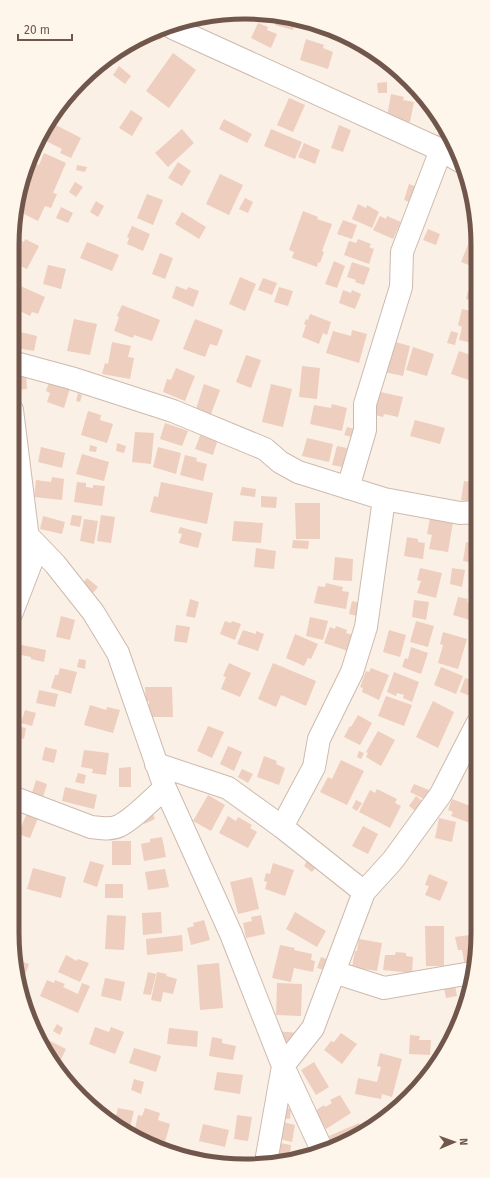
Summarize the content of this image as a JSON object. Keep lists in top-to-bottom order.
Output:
{
  "scale_bar": "20 m",
  "north": "right"
}
